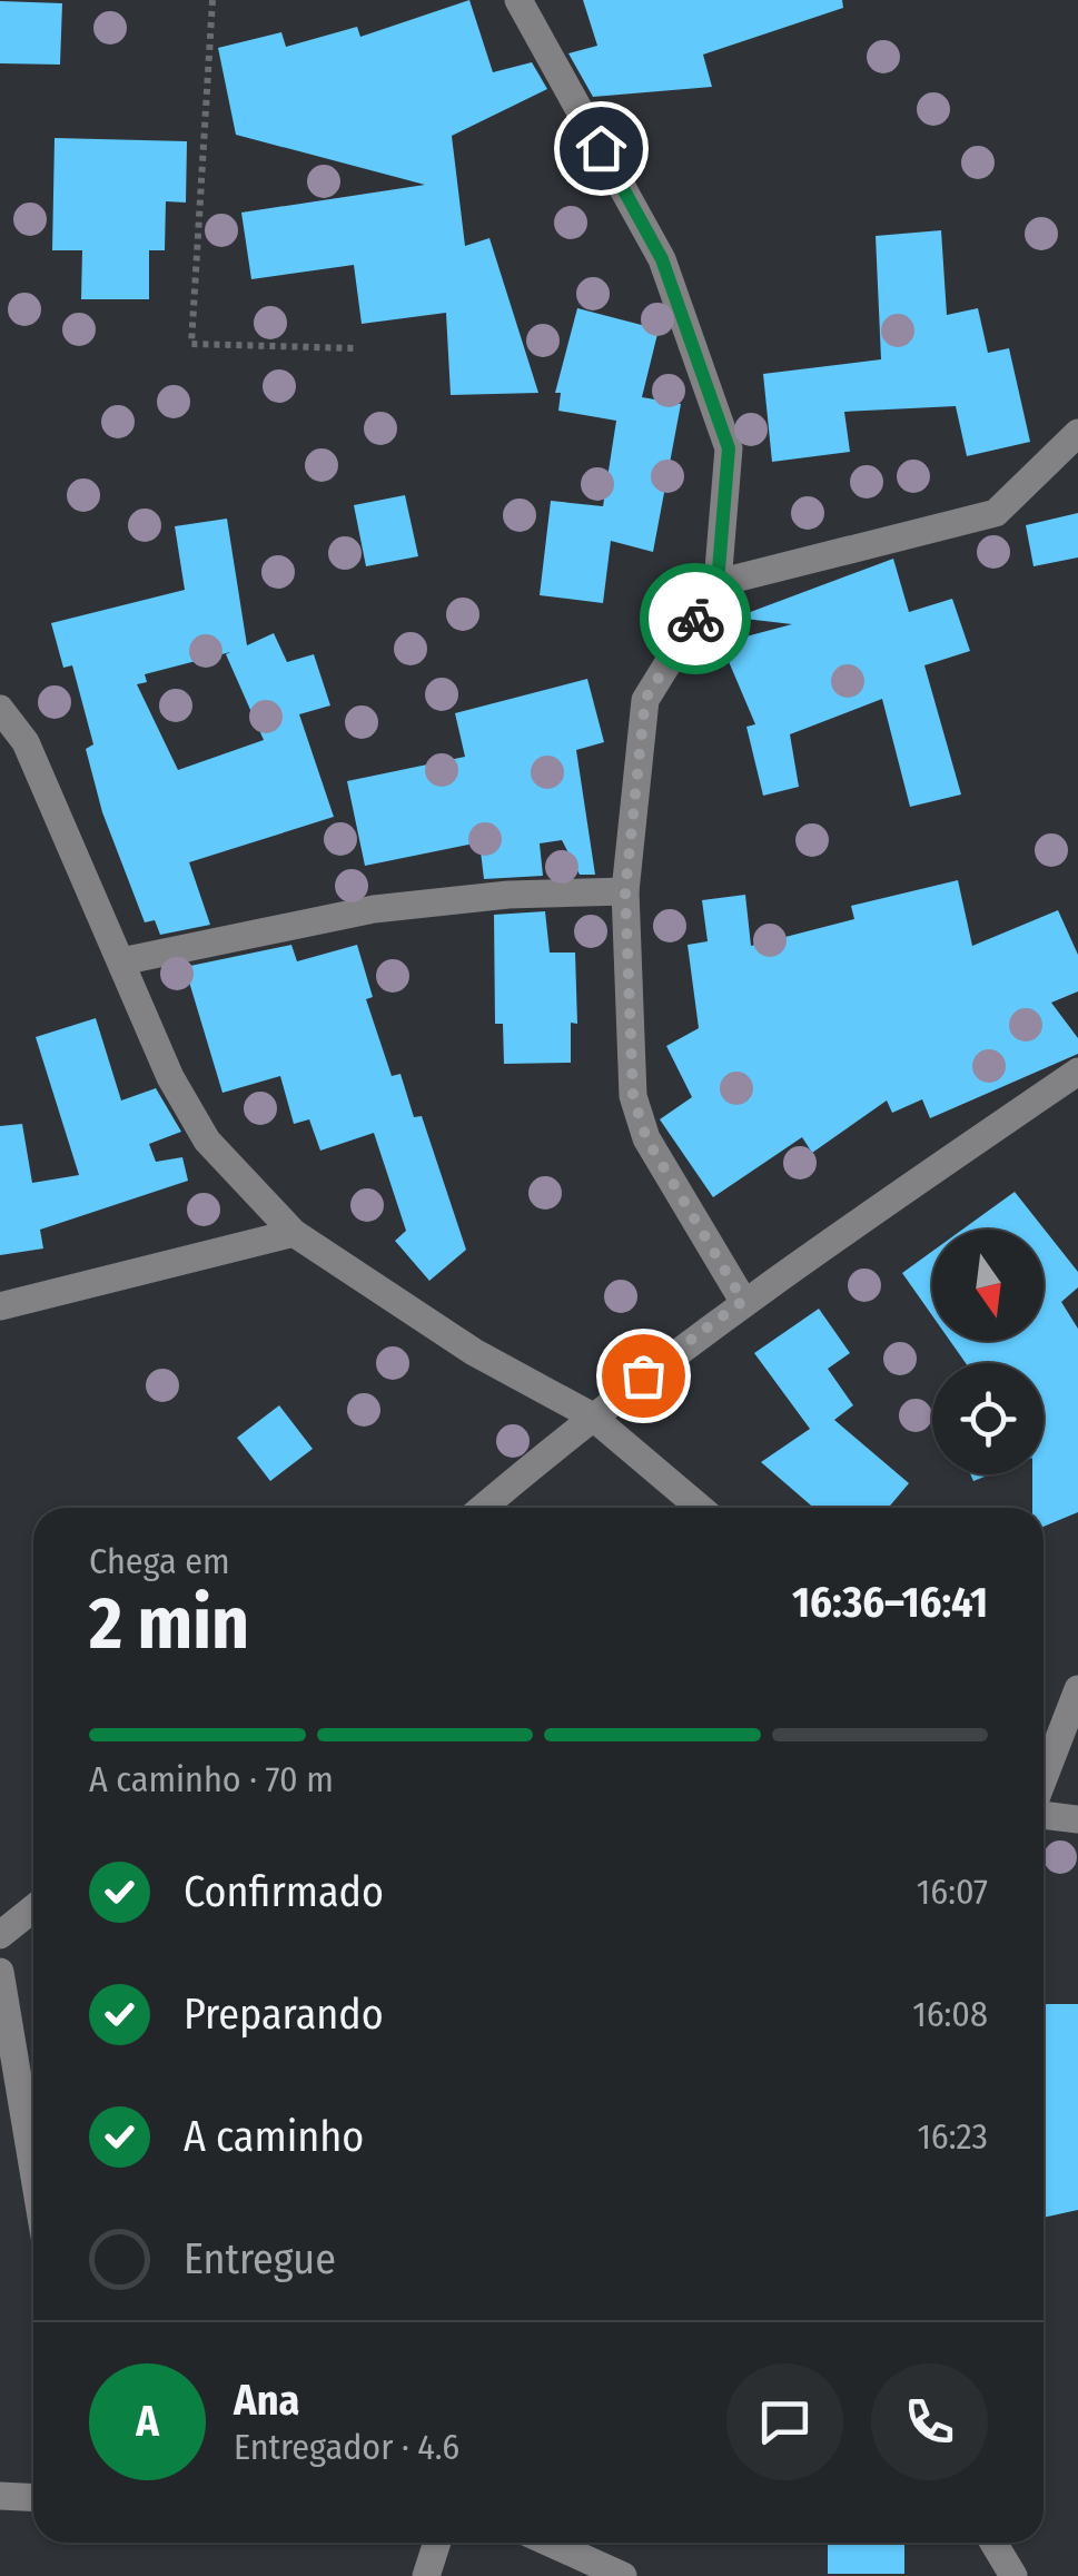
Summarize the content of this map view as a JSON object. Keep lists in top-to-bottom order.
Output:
{
  "north": "bottom",
  "page": {
    "heading": ["2 min", "Chega em", "16:36–16:41"],
    "panel": ["Ana", "Entregador · 4.6"],
    "bar": "A caminho · 70 m",
    "list": [
      ["Confirmado", "16:07"],
      ["Preparando", "16:08"],
      ["A caminho", "16:23"],
      "Entregue"
    ],
    "round": "A"
  }
}
